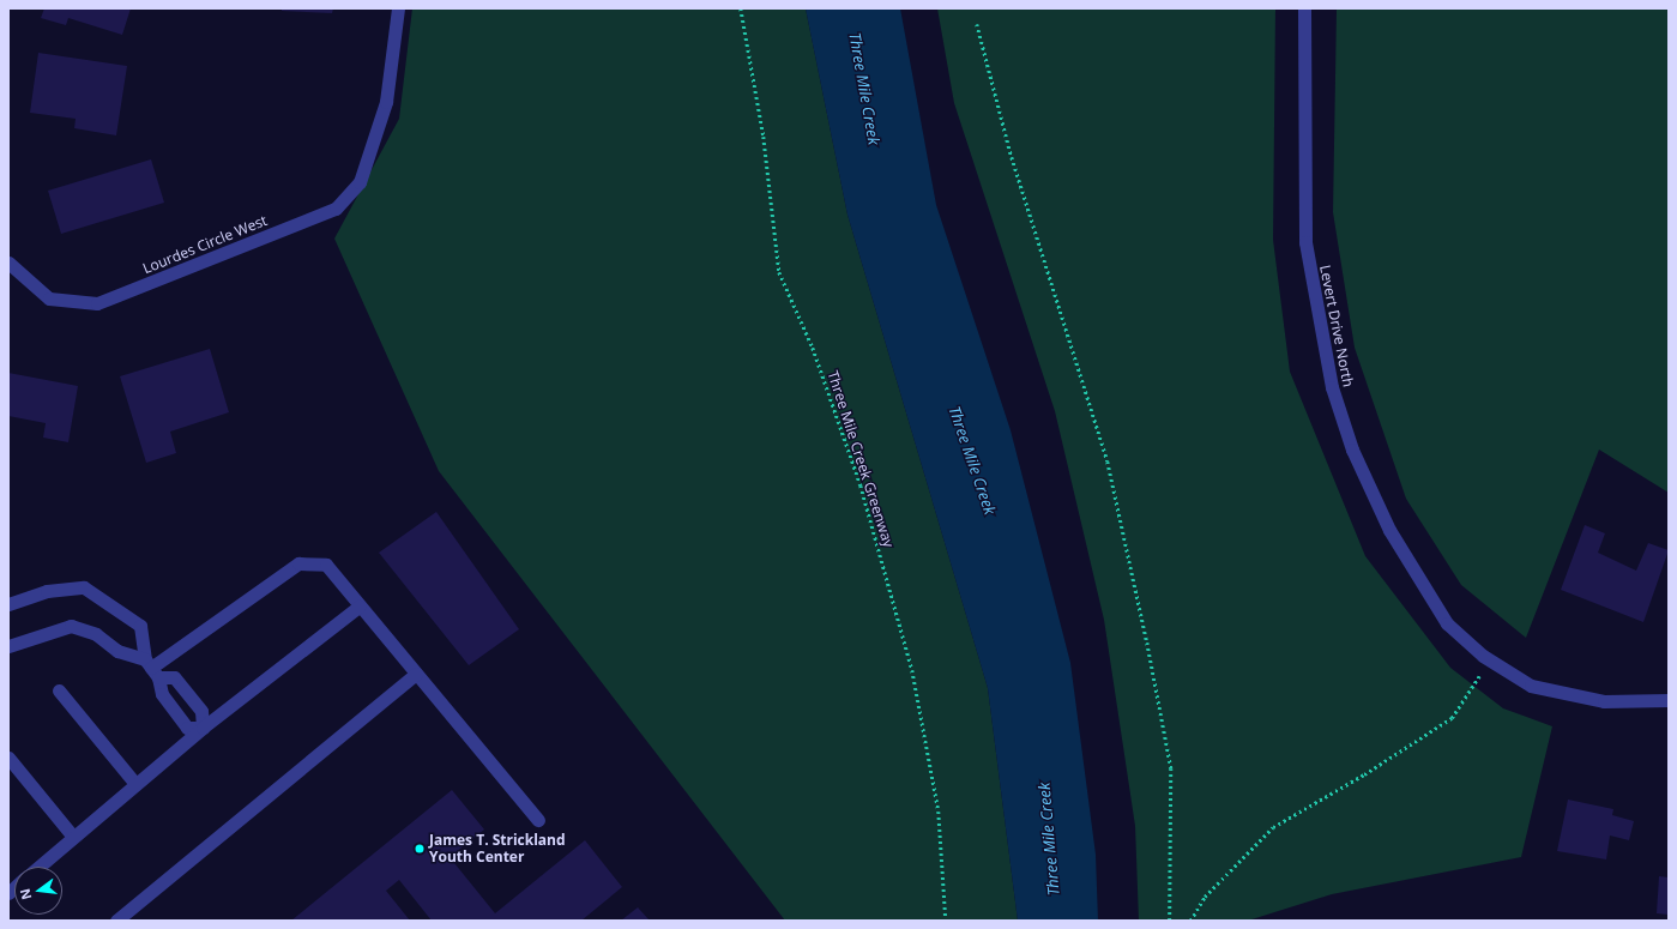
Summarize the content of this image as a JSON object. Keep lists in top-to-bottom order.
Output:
{
  "streets": {
    "street": ["Lourdes Circle West", "Levert Drive North"],
    "path": ["Three Mile Creek Greenway"]
  },
  "water": ["Three Mile Creek"],
  "places": ["James T. Strickland Youth Center"],
  "north": "left"
}
